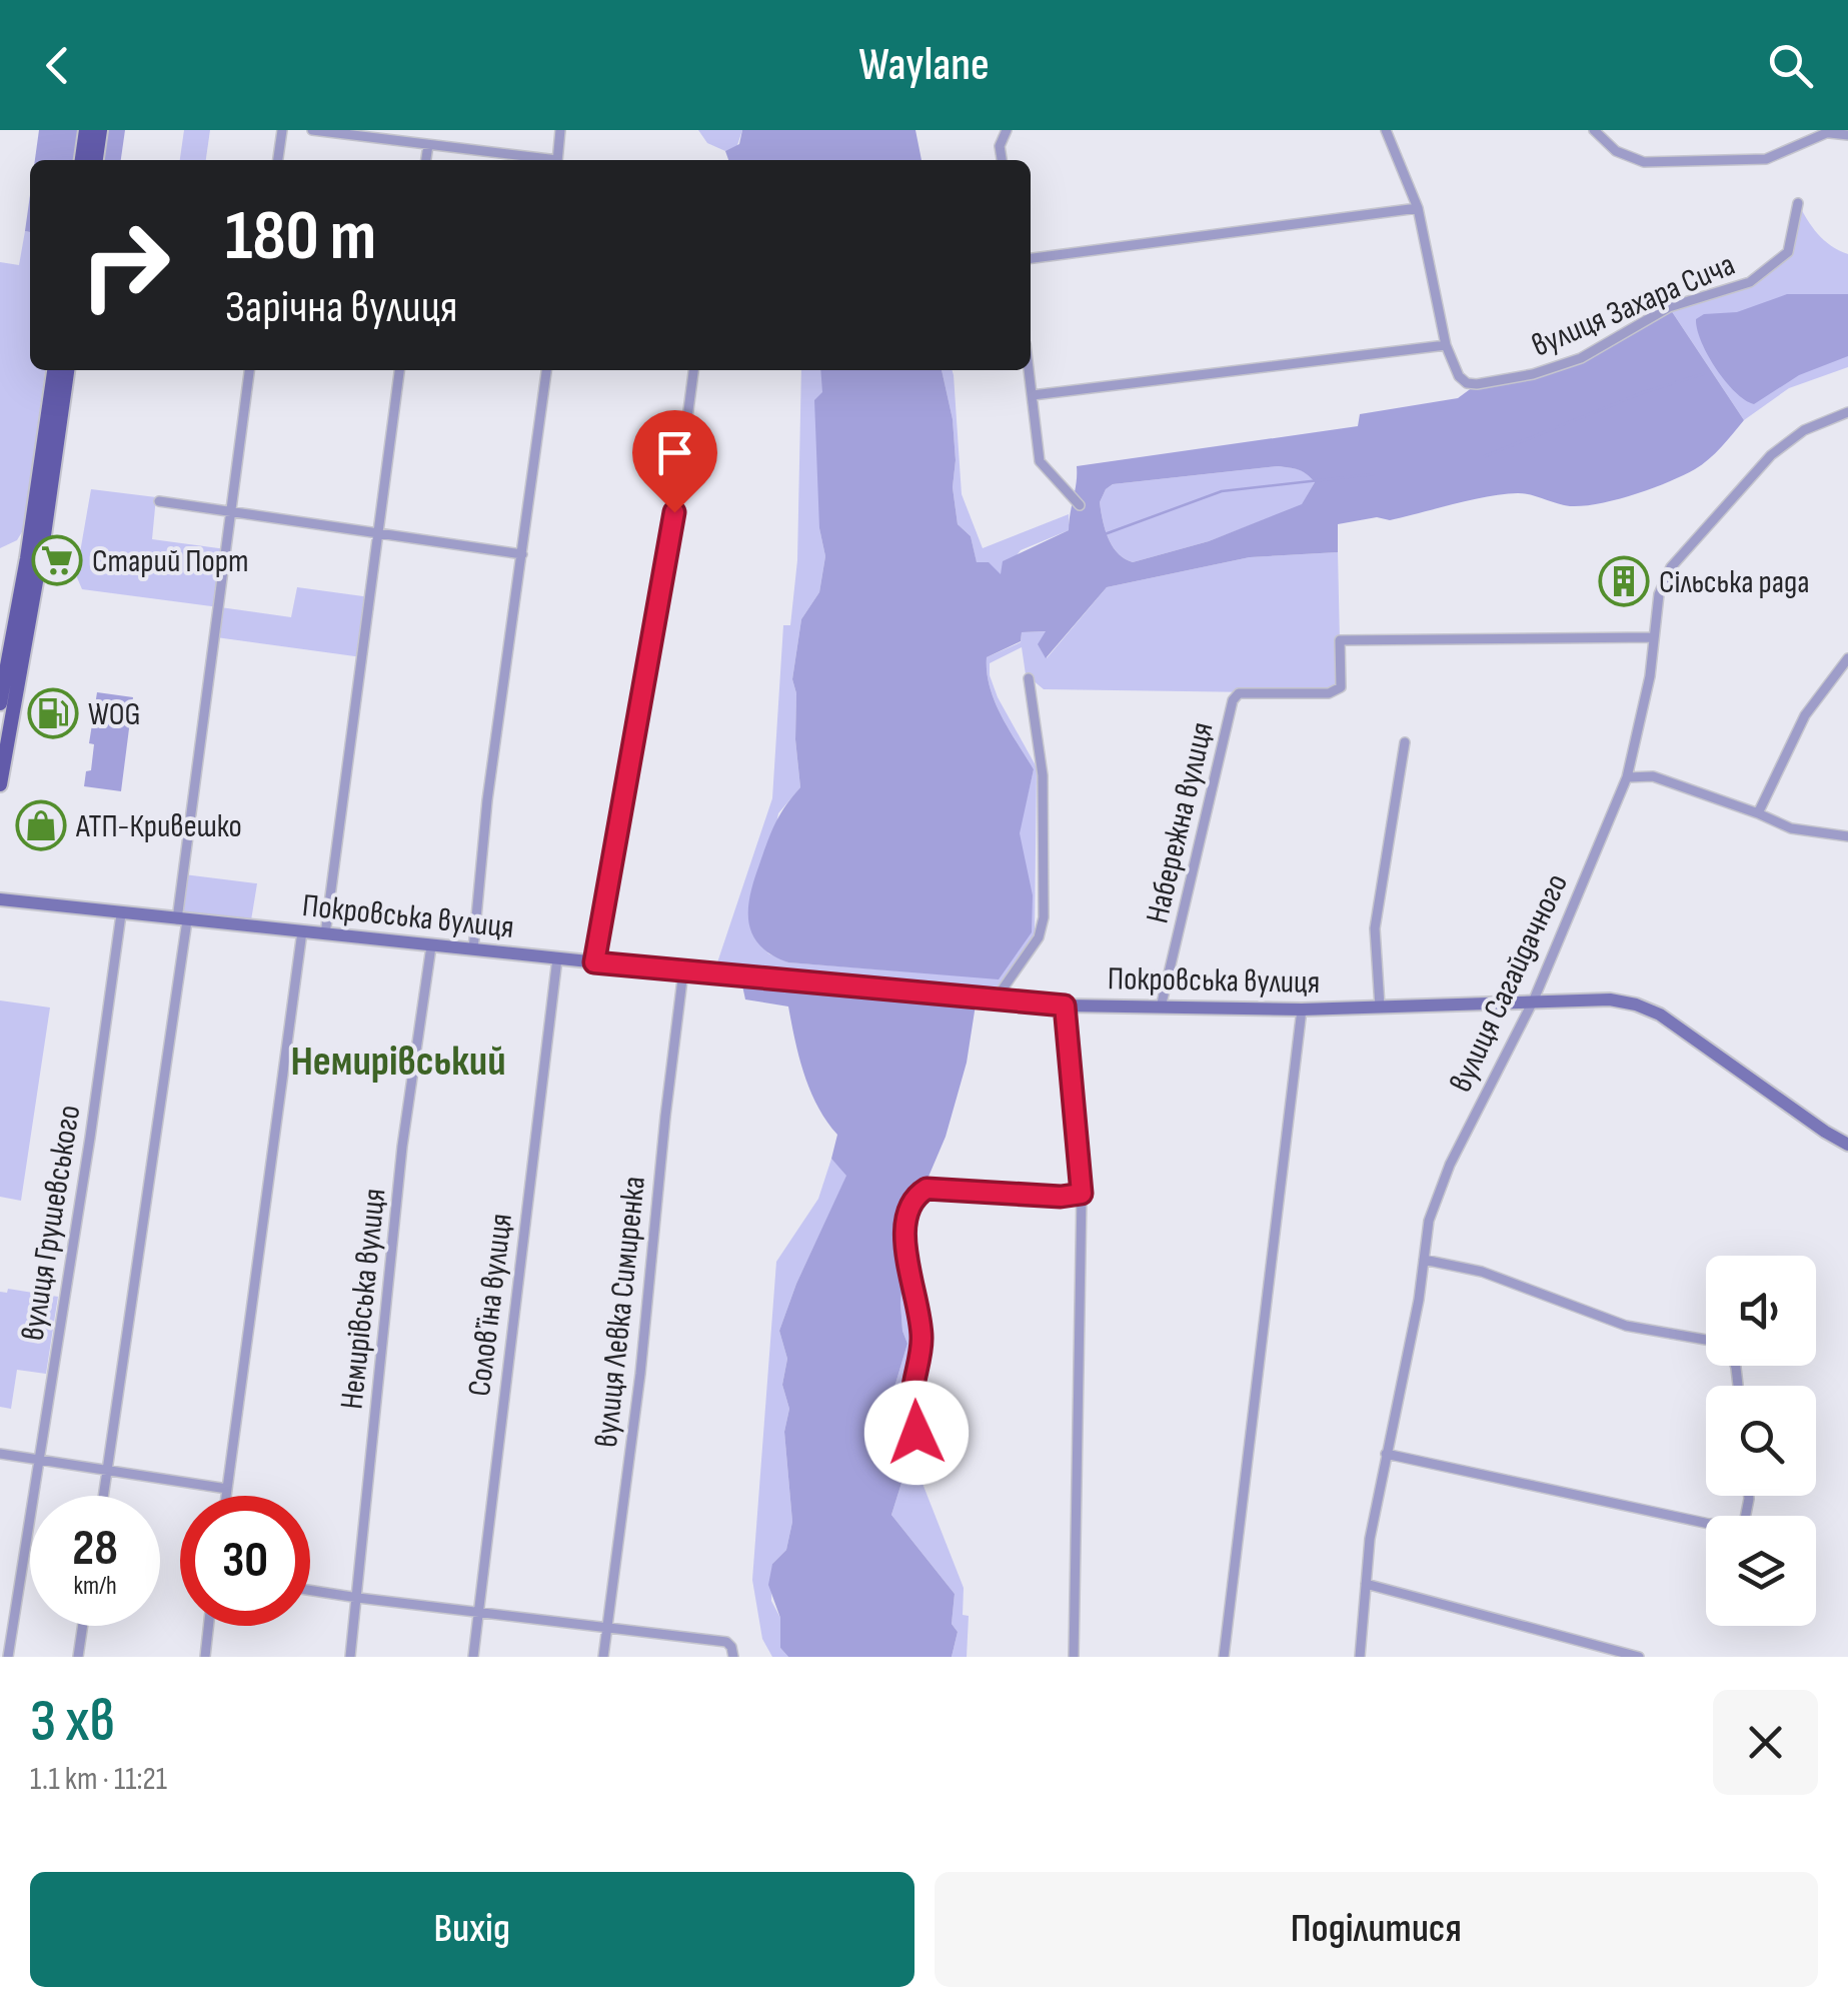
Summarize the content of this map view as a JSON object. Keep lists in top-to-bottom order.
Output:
{
  "streets": {
    "street": [
      "вулиця Захара Сича",
      "Набережна вулиця",
      "Покровська вулиця",
      "вулиця Сагайдачного",
      "вулиця Грушевського",
      "Немирівська вулиця",
      "Соловʼїна вулиця",
      "вулиця Левка Симиренка"
    ]
  },
  "crossings": [
    ["Набережна вулиця", "Покровська вулиця"],
    ["Набережна вулиця", "вулиця Сагайдачного"],
    ["Покровська вулиця", "вулиця Сагайдачного"],
    ["Покровська вулиця", "вулиця Грушевського"],
    ["Покровська вулиця", "Немирівська вулиця"],
    ["Покровська вулиця", "Соловʼїна вулиця"],
    ["Покровська вулиця", "вулиця Левка Симиренка"]
  ],
  "districts": ["Немирівський"],
  "places": {
    "supermarket": ["Старий Порт"],
    "building": ["Сільська рада"],
    "fuel station": ["WOG"],
    "shop": ["АТП-Кривешко"]
  },
  "page": {
    "header": "Waylane",
    "turn": ["180 m", "Зарічна вулиця"],
    "speed": "28 km/h",
    "limit": "30",
    "heading": ["3 хв", "1.1 km · 11:21"],
    "buttons": ["Вихід", "Поділитися"]
  }
}
